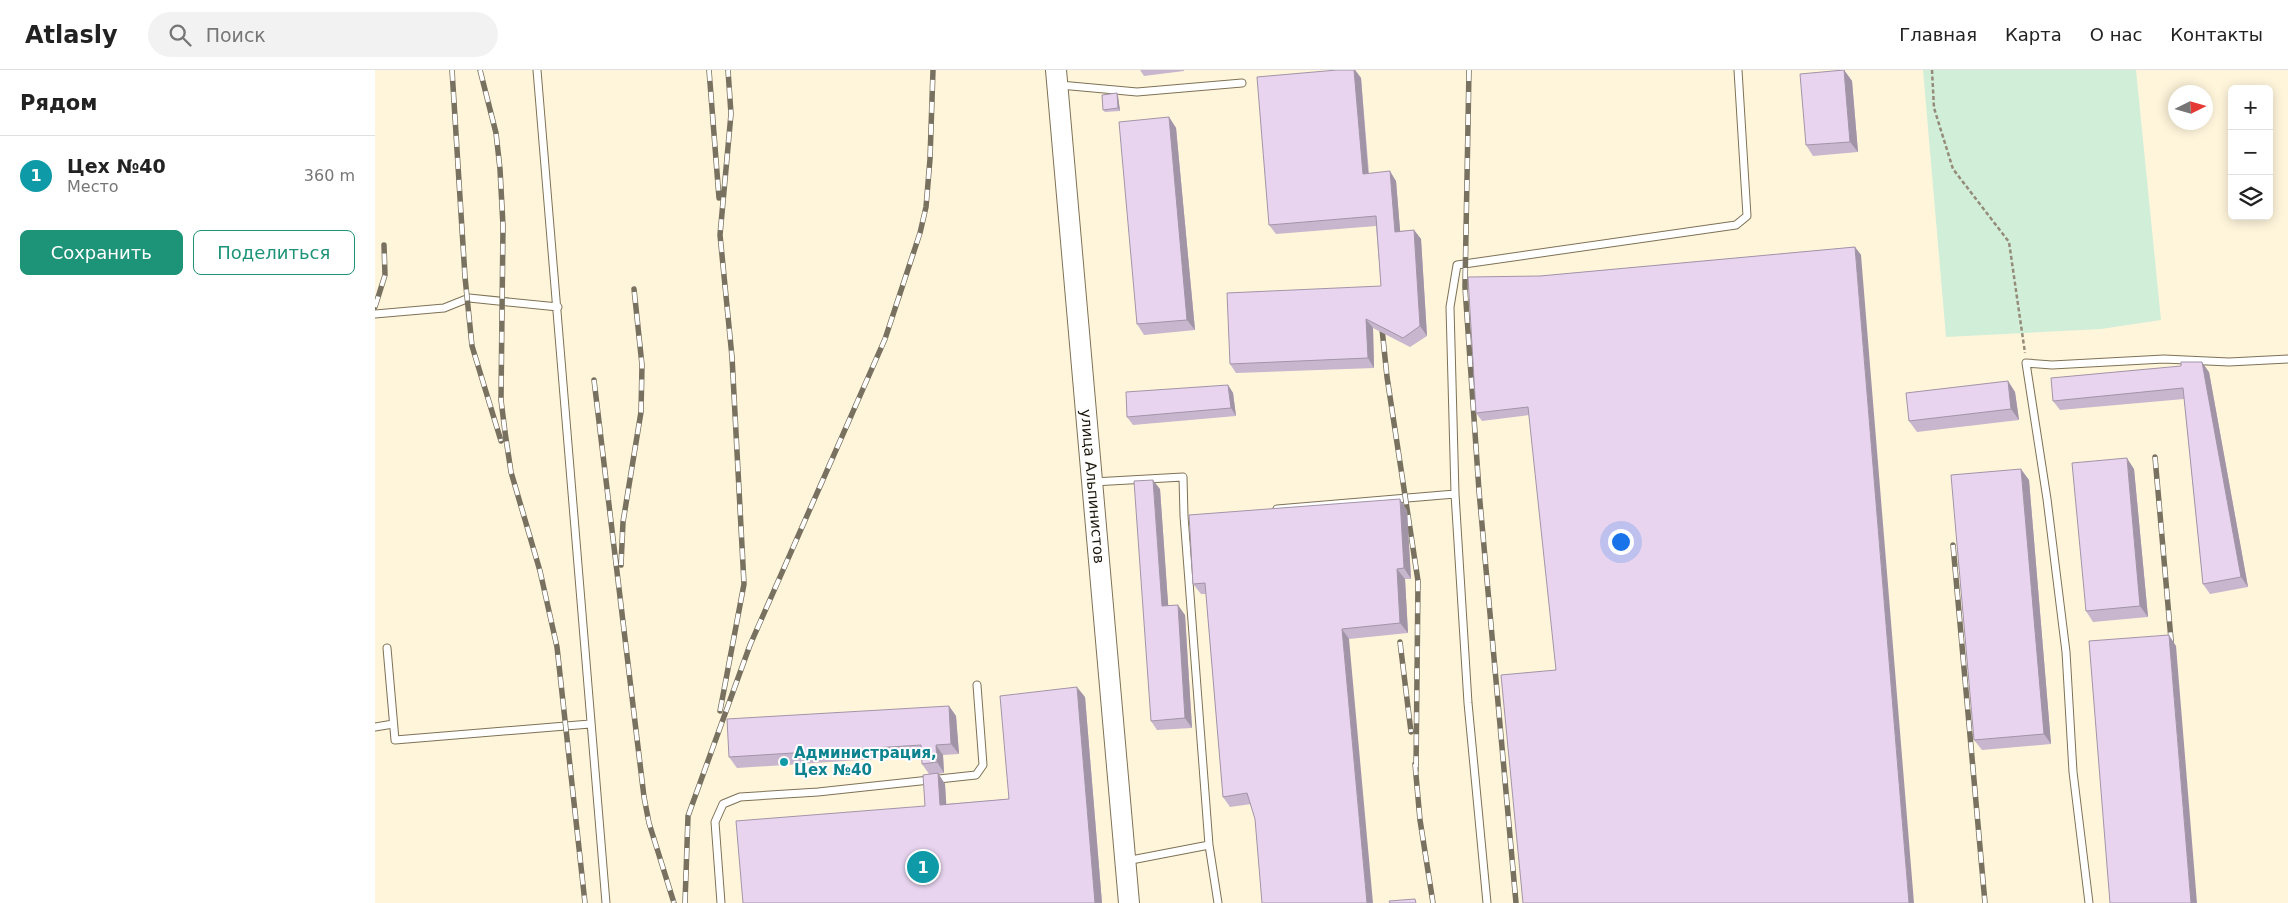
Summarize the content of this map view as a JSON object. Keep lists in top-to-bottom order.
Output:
{
  "streets": {
    "main road": ["улица Альпинистов"]
  },
  "places": ["Администрация, Цех №40"],
  "north": "right",
  "page": {
    "header": "Atlasly",
    "search": "Поиск",
    "nav": [
      "Главная",
      "Карта",
      "О нас",
      "Контакты"
    ],
    "heading": "Рядом",
    "map_buttons": ["+", "−"],
    "list": [
      {
        "mark": "1",
        "name": "Цех №40",
        "note": "Место",
        "value": "360 m"
      }
    ],
    "buttons": ["Сохранить", "Поделиться"],
    "pins": "1"
  }
}
